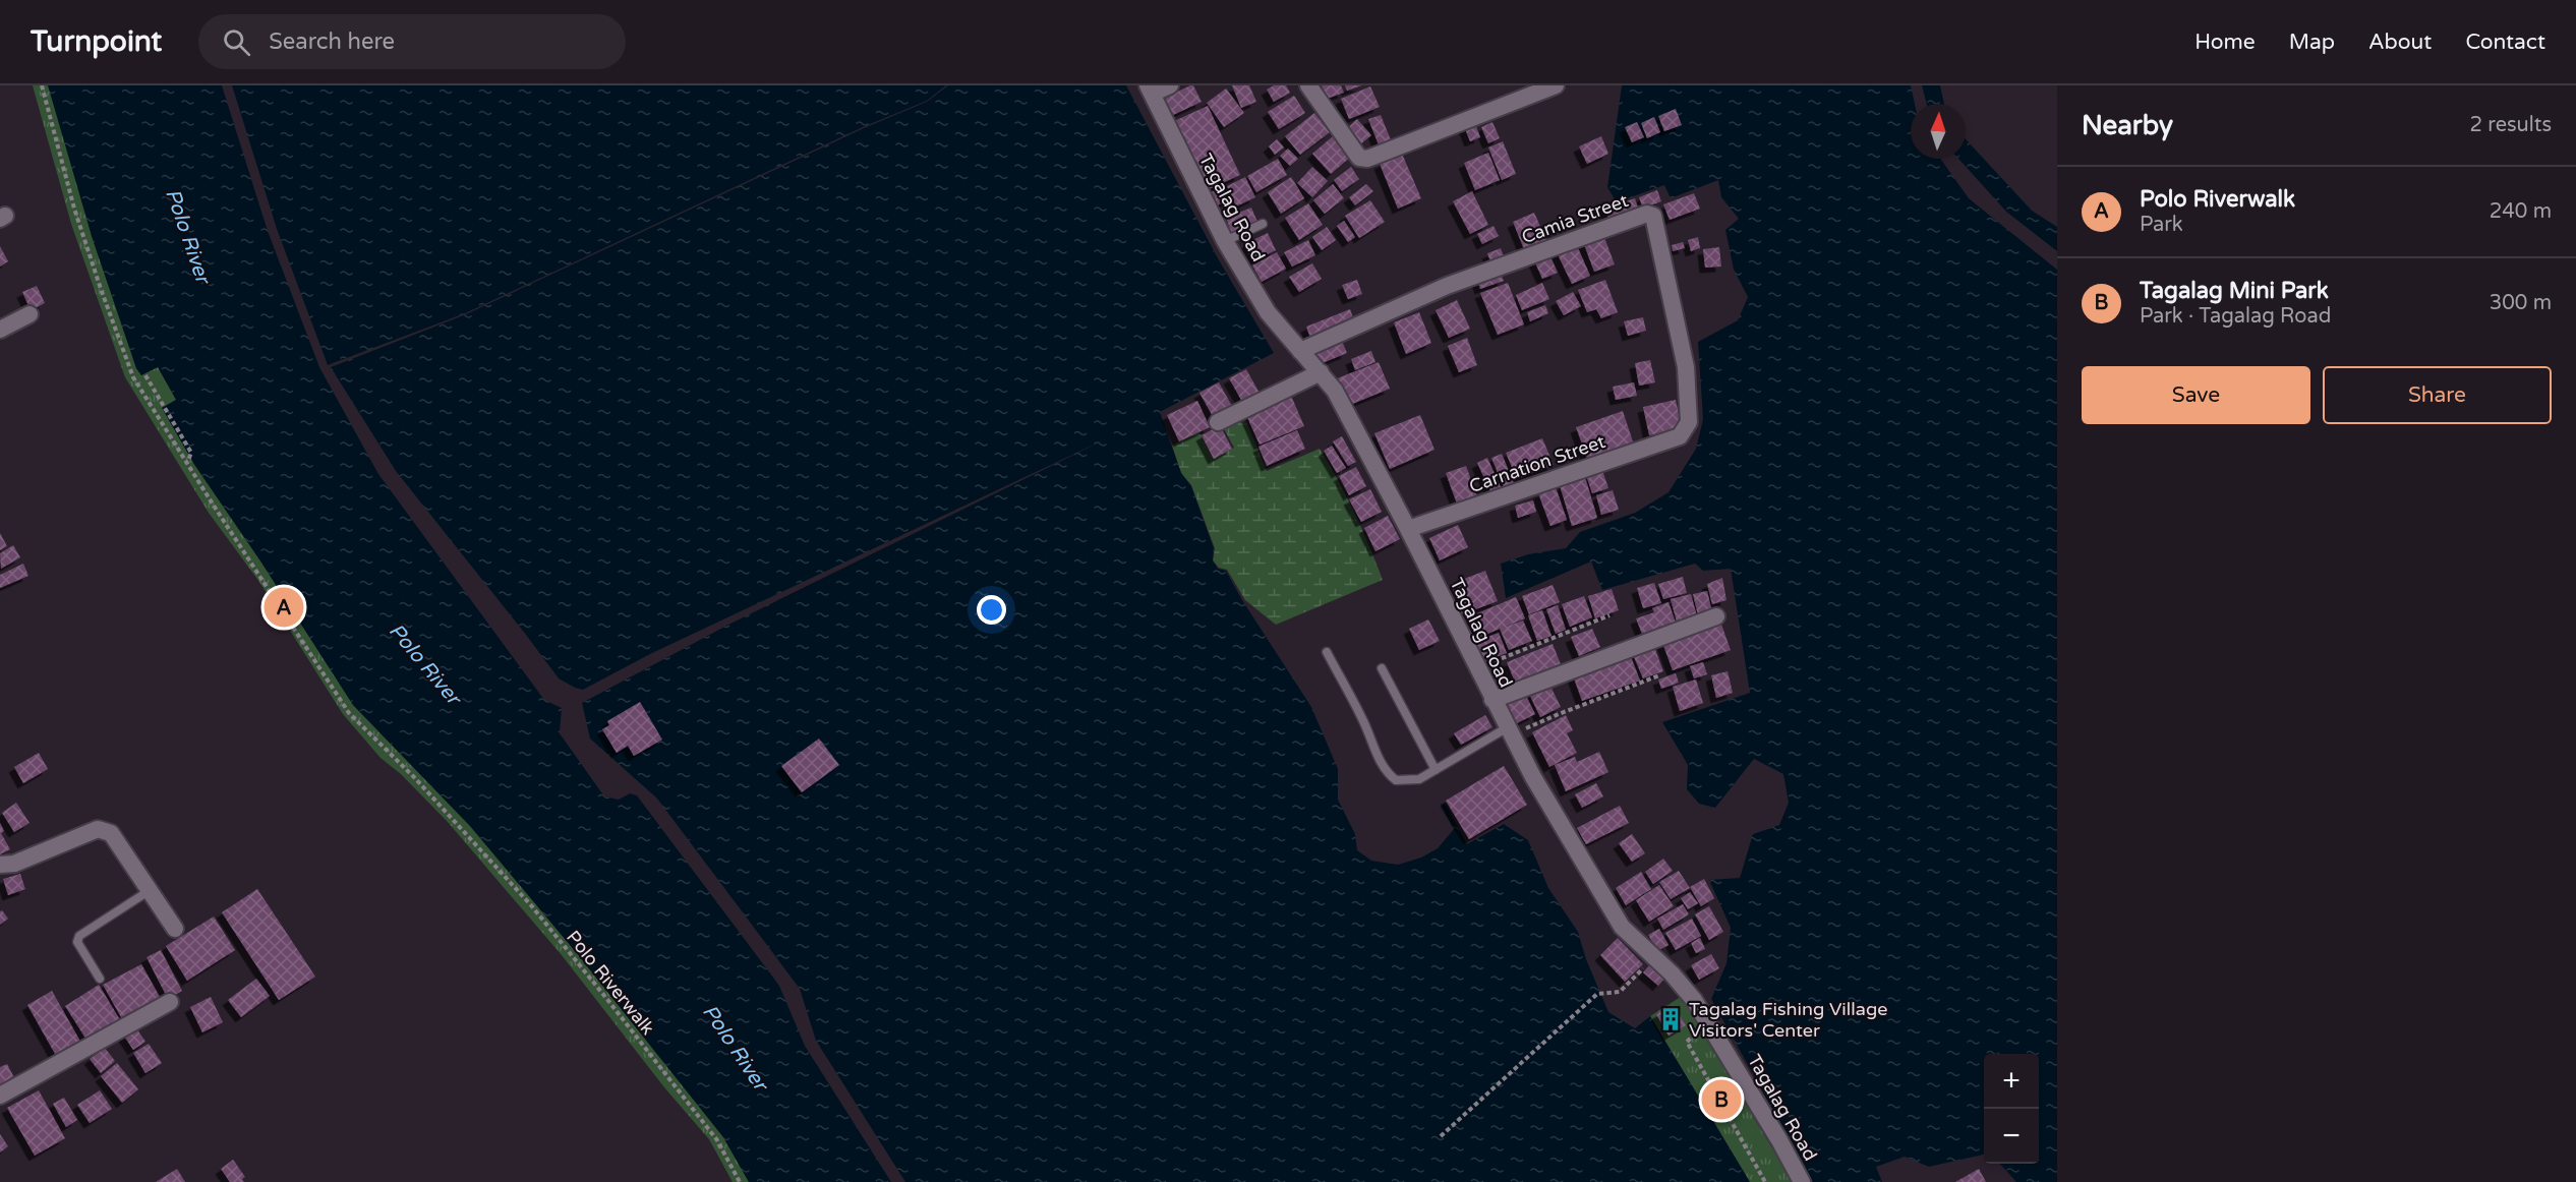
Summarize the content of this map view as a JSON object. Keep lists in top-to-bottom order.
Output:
{
  "streets": {
    "street": ["Tagalag Road", "Camia Street", "Carnation Street"],
    "path": ["Polo Riverwalk"]
  },
  "crossings": [
    ["Tagalag Road", "Camia Street"],
    ["Tagalag Road", "Carnation Street"],
    ["Camia Street", "Carnation Street"]
  ],
  "water": ["Polo River"],
  "places": {
    "building": ["Tagalag Fishing Village Visitors' Center"]
  },
  "north": "top",
  "page": {
    "header": "Turnpoint",
    "search": "Search here",
    "nav": [
      "Home",
      "Map",
      "About",
      "Contact"
    ],
    "heading": ["Nearby", "2 results"],
    "list": [
      {
        "mark": "A",
        "name": "Polo Riverwalk",
        "note": "Park",
        "value": "240 m"
      },
      {
        "mark": "B",
        "name": "Tagalag Mini Park",
        "note": "Park · Tagalag Road",
        "value": "300 m"
      }
    ],
    "buttons": ["Save", "Share"],
    "pins": ["A", "B"],
    "map_buttons": ["+", "−"]
  }
}
